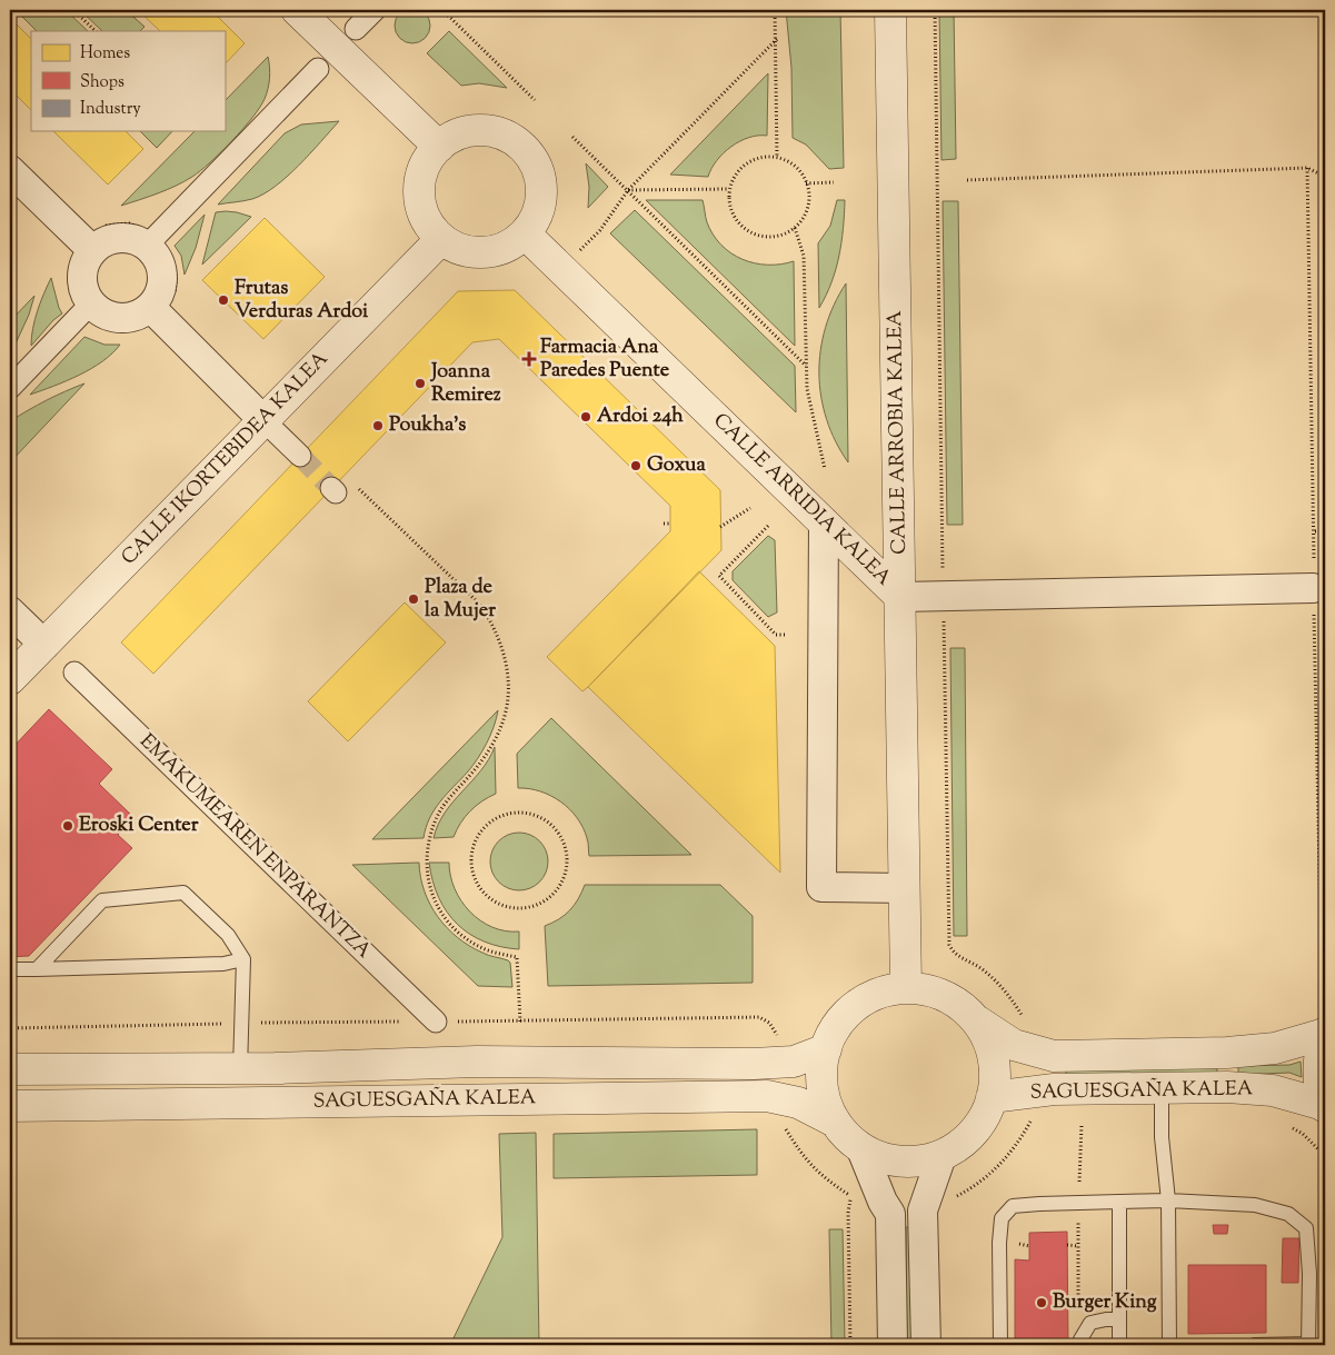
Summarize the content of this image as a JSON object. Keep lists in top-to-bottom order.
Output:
{
  "streets": {
    "street": [
      "CALLE ARROBIA KALEA",
      "CALLE IKORTEBIDEA KALEA",
      "CALLE ARRIDIA KALEA",
      "EMAKUMEAREN ENPARANTZA",
      "SAGUESGAÑA KALEA"
    ]
  },
  "crossings": [
    ["CALLE ARROBIA KALEA", "CALLE ARRIDIA KALEA"],
    ["CALLE ARROBIA KALEA", "SAGUESGAÑA KALEA"],
    ["CALLE IKORTEBIDEA KALEA", "CALLE ARRIDIA KALEA"]
  ],
  "places": {
    "other": [
      "Frutas Verduras Ardoi",
      "Joanna Remirez",
      "Ardoi 24h",
      "Poukha's",
      "Goxua",
      "Plaza de la Mujer",
      "Eroski Center",
      "Burger King"
    ],
    "health": ["Farmacia Ana Paredes Puente"]
  },
  "legend": ["Homes", "Shops", "Industry"]
}
